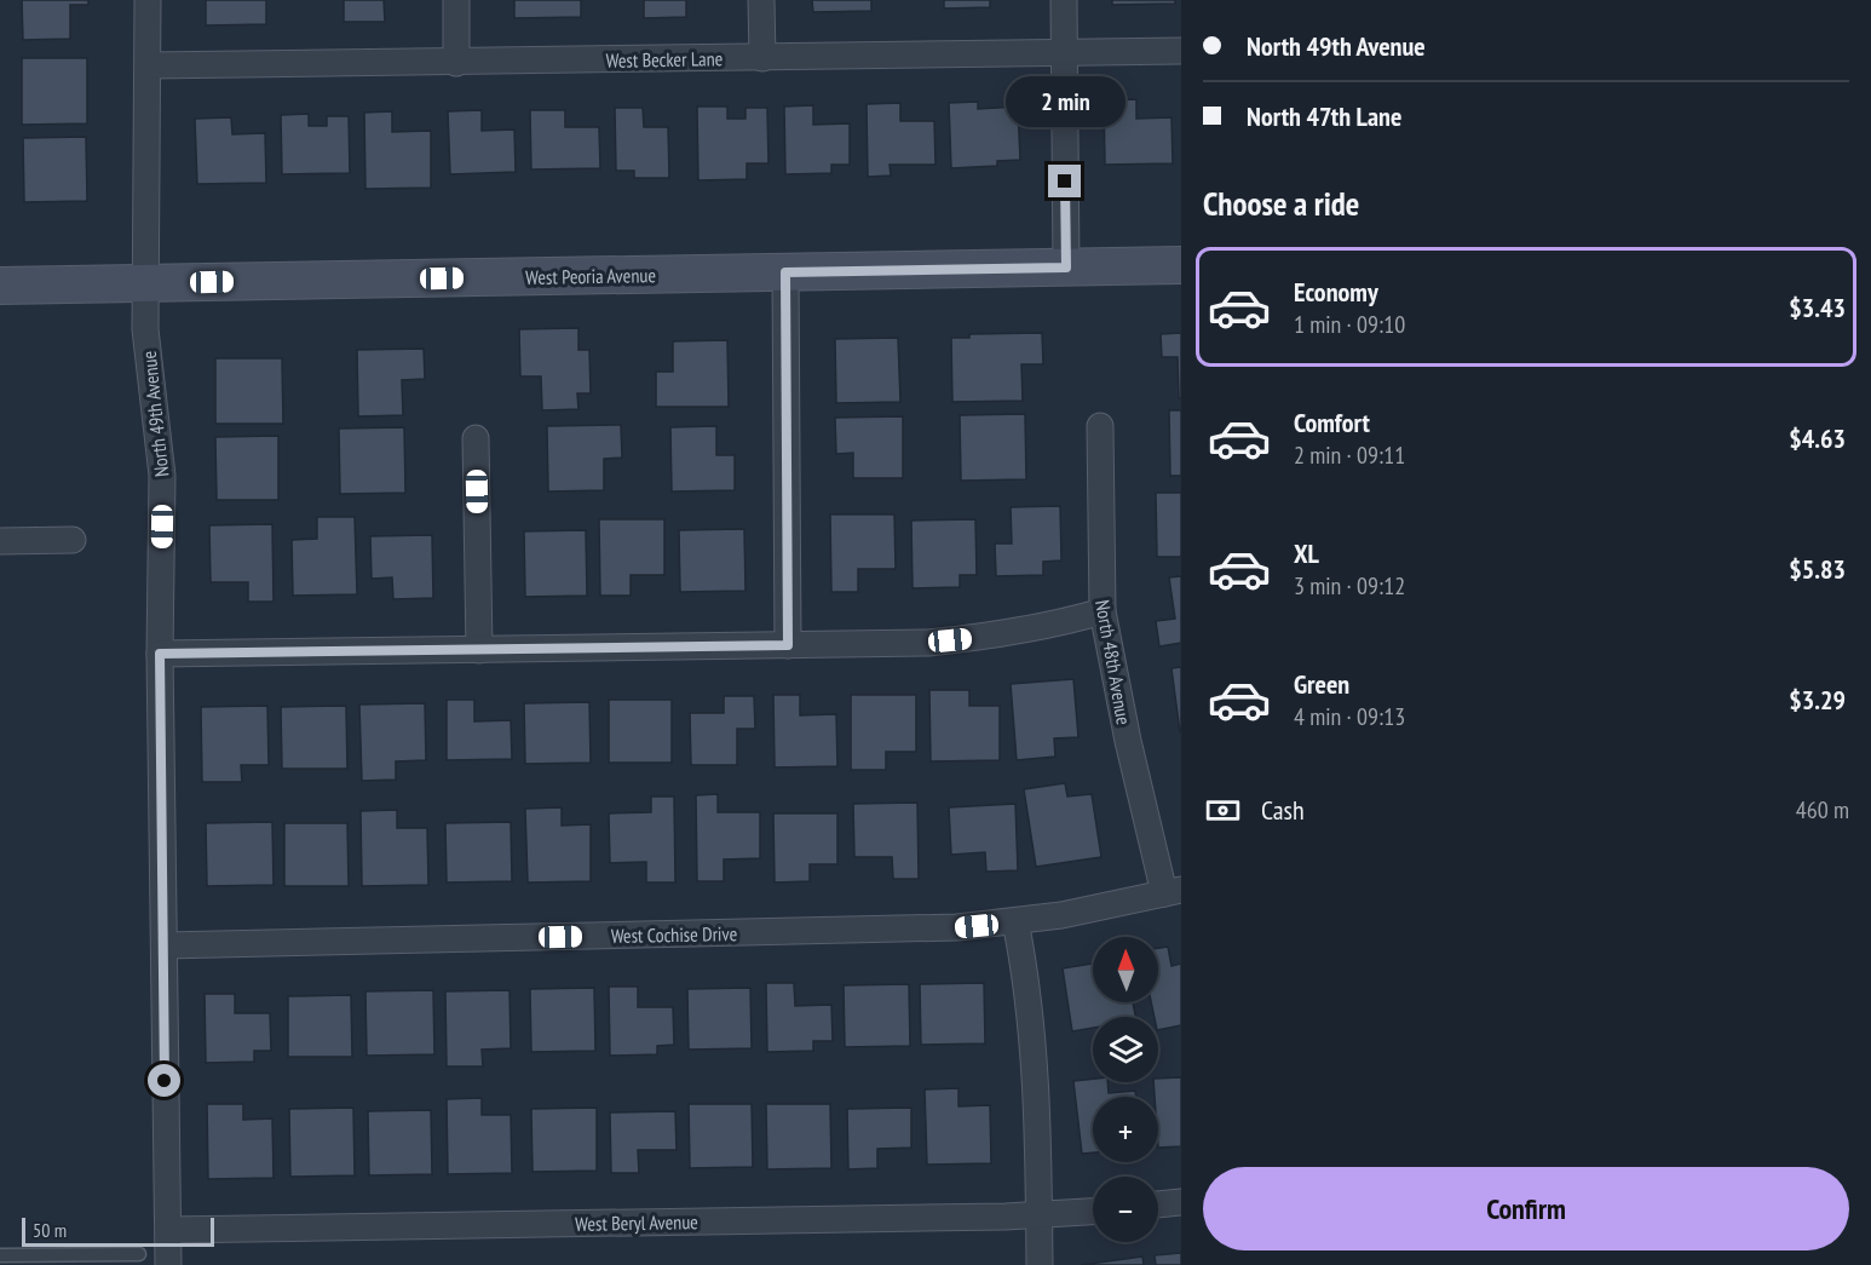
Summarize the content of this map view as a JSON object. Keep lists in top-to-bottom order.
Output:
{
  "streets": {
    "main road": ["West Peoria Avenue"],
    "street": [
      "West Becker Lane",
      "North 49th Avenue",
      "North 48th Avenue",
      "West Cochise Drive",
      "West Beryl Avenue"
    ]
  },
  "crossings": [
    ["West Becker Lane", "North 49th Avenue"],
    ["West Peoria Avenue", "North 49th Avenue"],
    ["North 49th Avenue", "West Cochise Drive"],
    ["North 49th Avenue", "West Beryl Avenue"],
    ["North 48th Avenue", "West Cochise Drive"]
  ],
  "scale_bar": "50 m",
  "north": "top",
  "page": {
    "banner": ["North 49th Avenue", "North 47th Lane"],
    "bubble": "2 min",
    "heading": "Choose a ride",
    "list": [
      {
        "name": "Economy",
        "note": "1 min · 09:10",
        "value": "$3.43"
      },
      {
        "name": "Comfort",
        "note": "2 min · 09:11",
        "value": "$4.63"
      },
      {
        "name": "XL",
        "note": "3 min · 09:12",
        "value": "$5.83"
      },
      {
        "name": "Green",
        "note": "4 min · 09:13",
        "value": "$3.29"
      }
    ],
    "pay": ["Cash", "460 m"],
    "map_buttons": ["+", "−"],
    "buttons": "Confirm",
    "scale": "50 m"
  }
}
